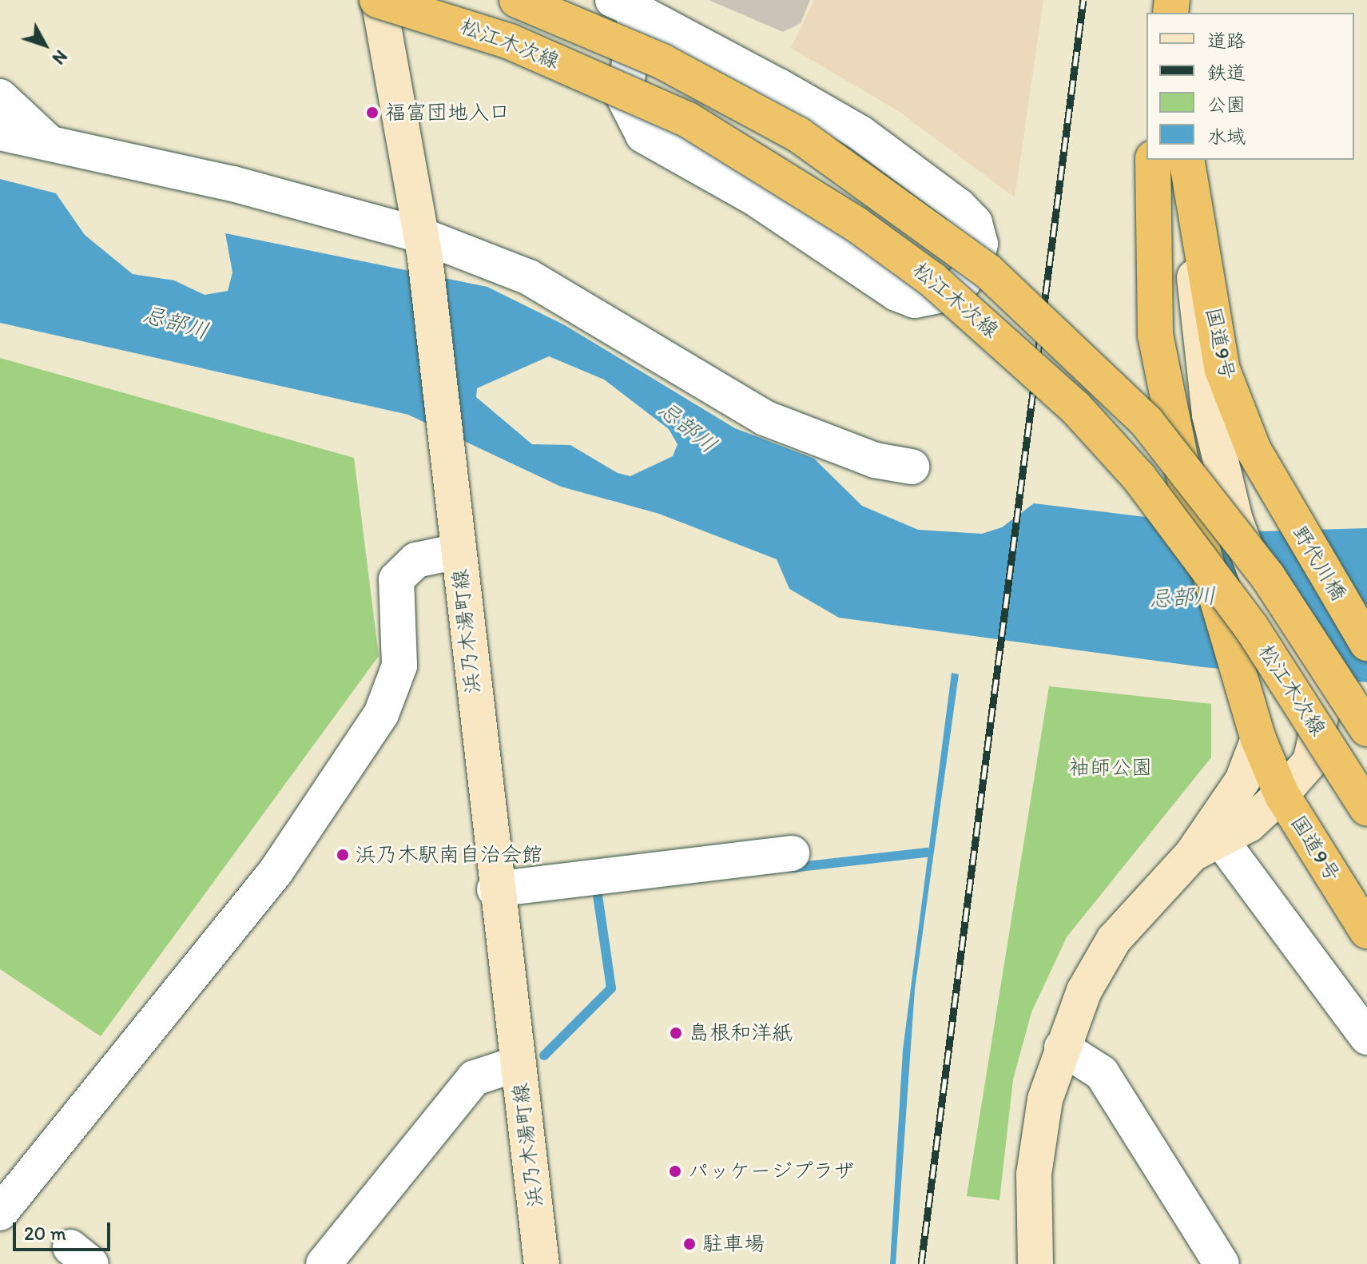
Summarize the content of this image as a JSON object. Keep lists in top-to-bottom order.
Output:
{
  "streets": {
    "main road": ["松江木次線", "国道9号", "野代川橋"],
    "street": ["浜乃木湯町線"]
  },
  "crossings": [
    ["松江木次線", "浜乃木湯町線"],
    ["国道9号", "野代川橋"]
  ],
  "water": ["忌部川"],
  "parks": ["袖師公園"],
  "places": [
    "福富団地入口",
    "浜乃木駅南自治会館",
    "島根和洋紙",
    "パッケージプラザ",
    "駐車場"
  ],
  "legend": [
    "道路",
    "鉄道",
    "公園",
    "水域"
  ],
  "scale_bar": "20 m",
  "north": "bottom right"
}
